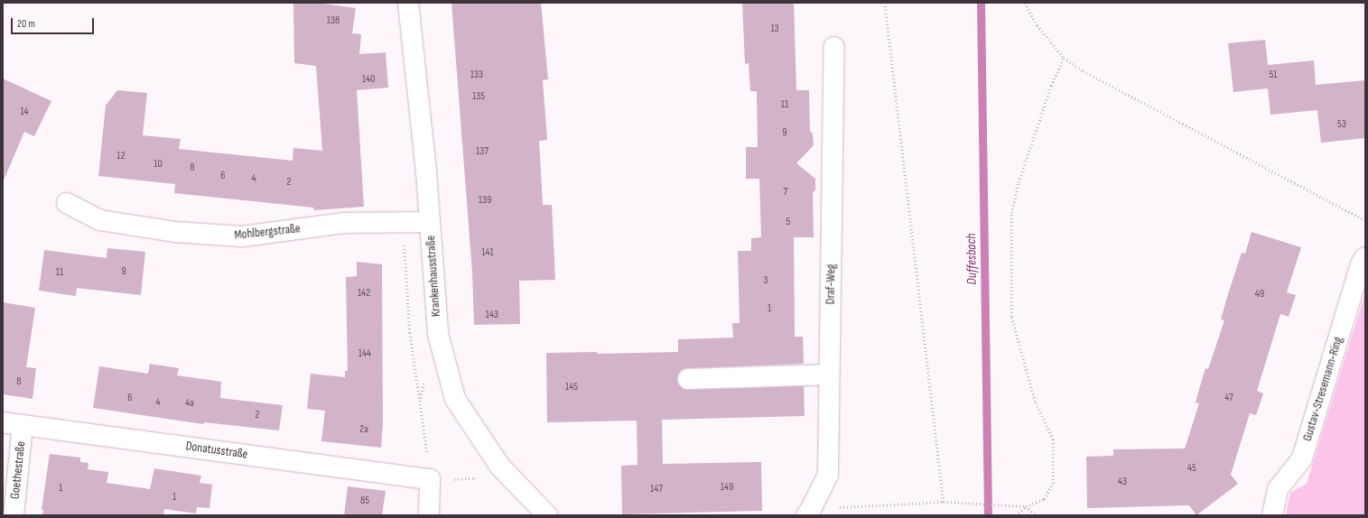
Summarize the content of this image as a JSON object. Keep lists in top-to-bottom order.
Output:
{
  "streets": {
    "street": [
      "Mohlbergstraße",
      "Krankenhausstraße",
      "Draf-Weg",
      "Gustav-Stresemann-Ring",
      "Donatusstraße",
      "Goethestraße"
    ]
  },
  "crossings": [
    ["Mohlbergstraße", "Krankenhausstraße"],
    ["Donatusstraße", "Goethestraße"]
  ],
  "water": ["Duffesbach"],
  "house_numbers": [
    "138",
    "13",
    "133",
    "51",
    "140",
    "135",
    "11",
    "14",
    "53",
    "9",
    "137",
    "12",
    "10",
    "8",
    "6",
    "4",
    "2",
    "7",
    "139",
    "5",
    "141",
    "9",
    "11",
    "3",
    "142",
    "49",
    "1",
    "143",
    "144",
    "8",
    "145",
    "6",
    "47",
    "4",
    "4a",
    "2",
    "2a",
    "45",
    "43",
    "149",
    "1",
    "147",
    "1",
    "85"
  ],
  "scale_bar": "20 m"
}
